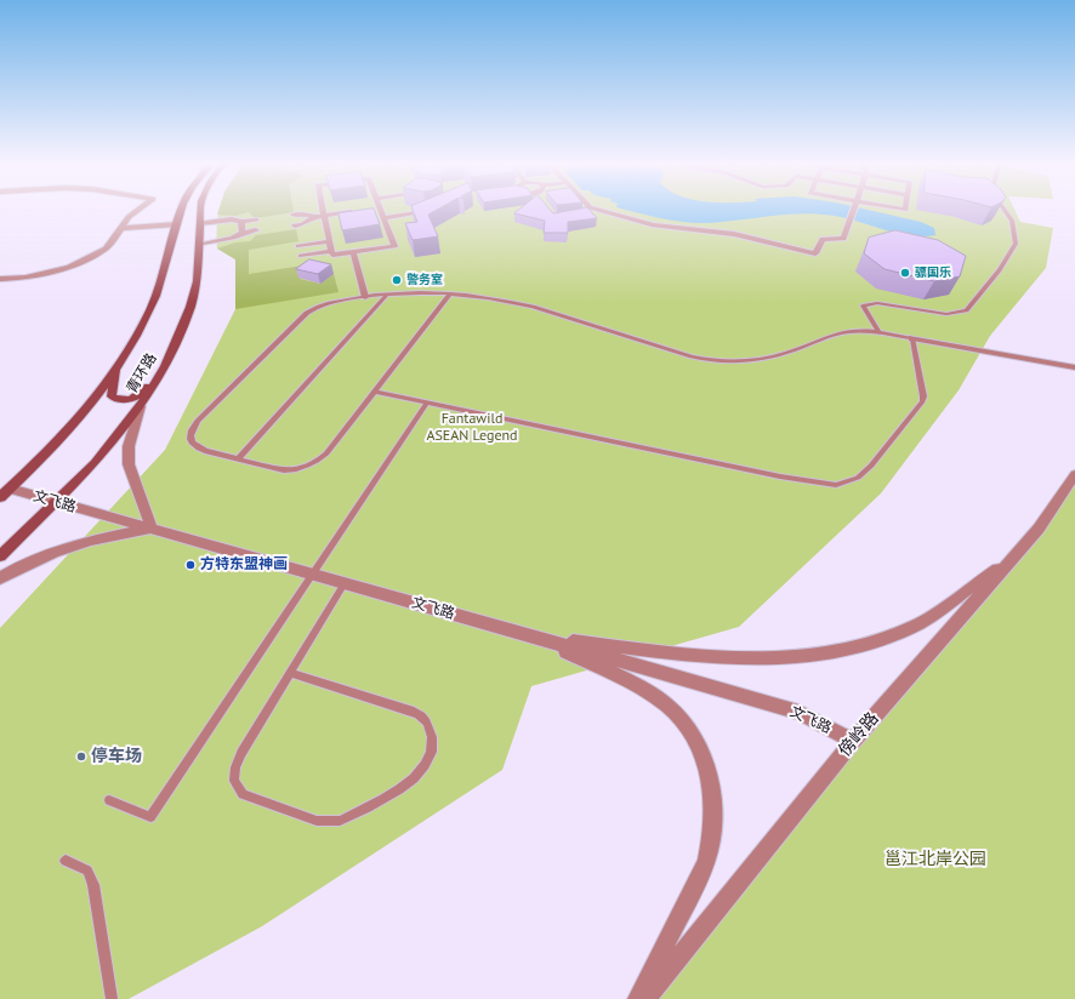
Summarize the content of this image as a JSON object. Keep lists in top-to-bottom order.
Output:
{
  "streets": {
    "main road": ["青环路"],
    "street": ["文飞路", "傍岭路"]
  },
  "crossings": [
    ["青环路", "文飞路"],
    ["文飞路", "傍岭路"]
  ],
  "parks": ["Fantawild ASEAN Legend", "邕江北岸公园"],
  "places": [
    "骠国乐",
    "警务室",
    "方特东盟神画",
    "停车场"
  ]
}
